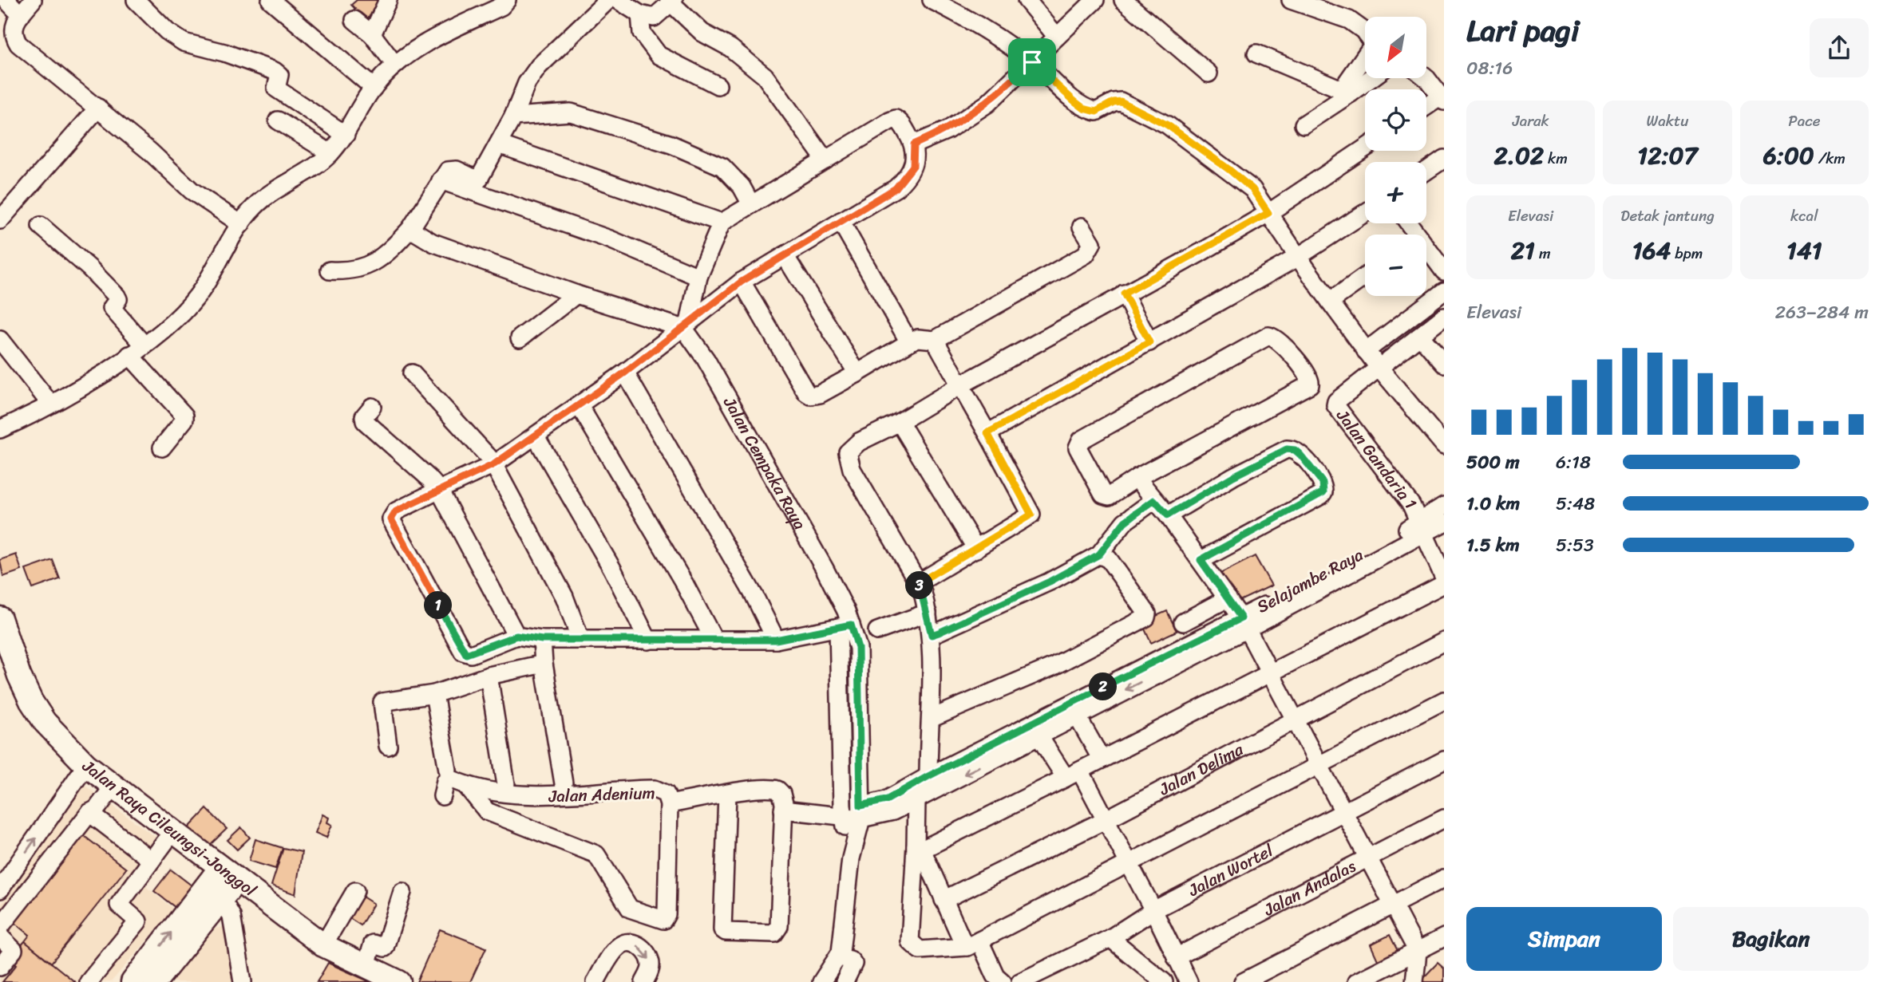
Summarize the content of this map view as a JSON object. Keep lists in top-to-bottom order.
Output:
{
  "streets": {
    "main road": ["Jalan Raya Cileungsi-Jonggol"],
    "street": [
      "Jalan Gandaria 1",
      "Jalan Cempaka Raya",
      "Selajambe Raya",
      "Jalan Delima",
      "Jalan Adenium",
      "Jalan Wortel",
      "Jalan Andalas"
    ]
  },
  "crossings": [
    ["Jalan Gandaria 1", "Selajambe Raya"]
  ],
  "north": "bottom left",
  "page": {
    "heading": ["Lari pagi", "08:16"],
    "map_buttons": ["+", "−"],
    "stats": [
      ["Jarak", "2.02 km"],
      ["Waktu", "12:07"],
      ["Pace", "6:00 /km"],
      ["Elevasi", "21 m"],
      ["Detak jantung", "164 bpm"],
      ["kcal", "141"]
    ],
    "chart": ["Elevasi", "263–284 m"],
    "list": [
      {
        "name": "500 m",
        "note": "6:18"
      },
      {
        "name": "1.0 km",
        "note": "5:48"
      },
      {
        "name": "1.5 km",
        "note": "5:53"
      }
    ],
    "pins": ["3", "1", "2"],
    "buttons": ["Simpan", "Bagikan"]
  }
}
